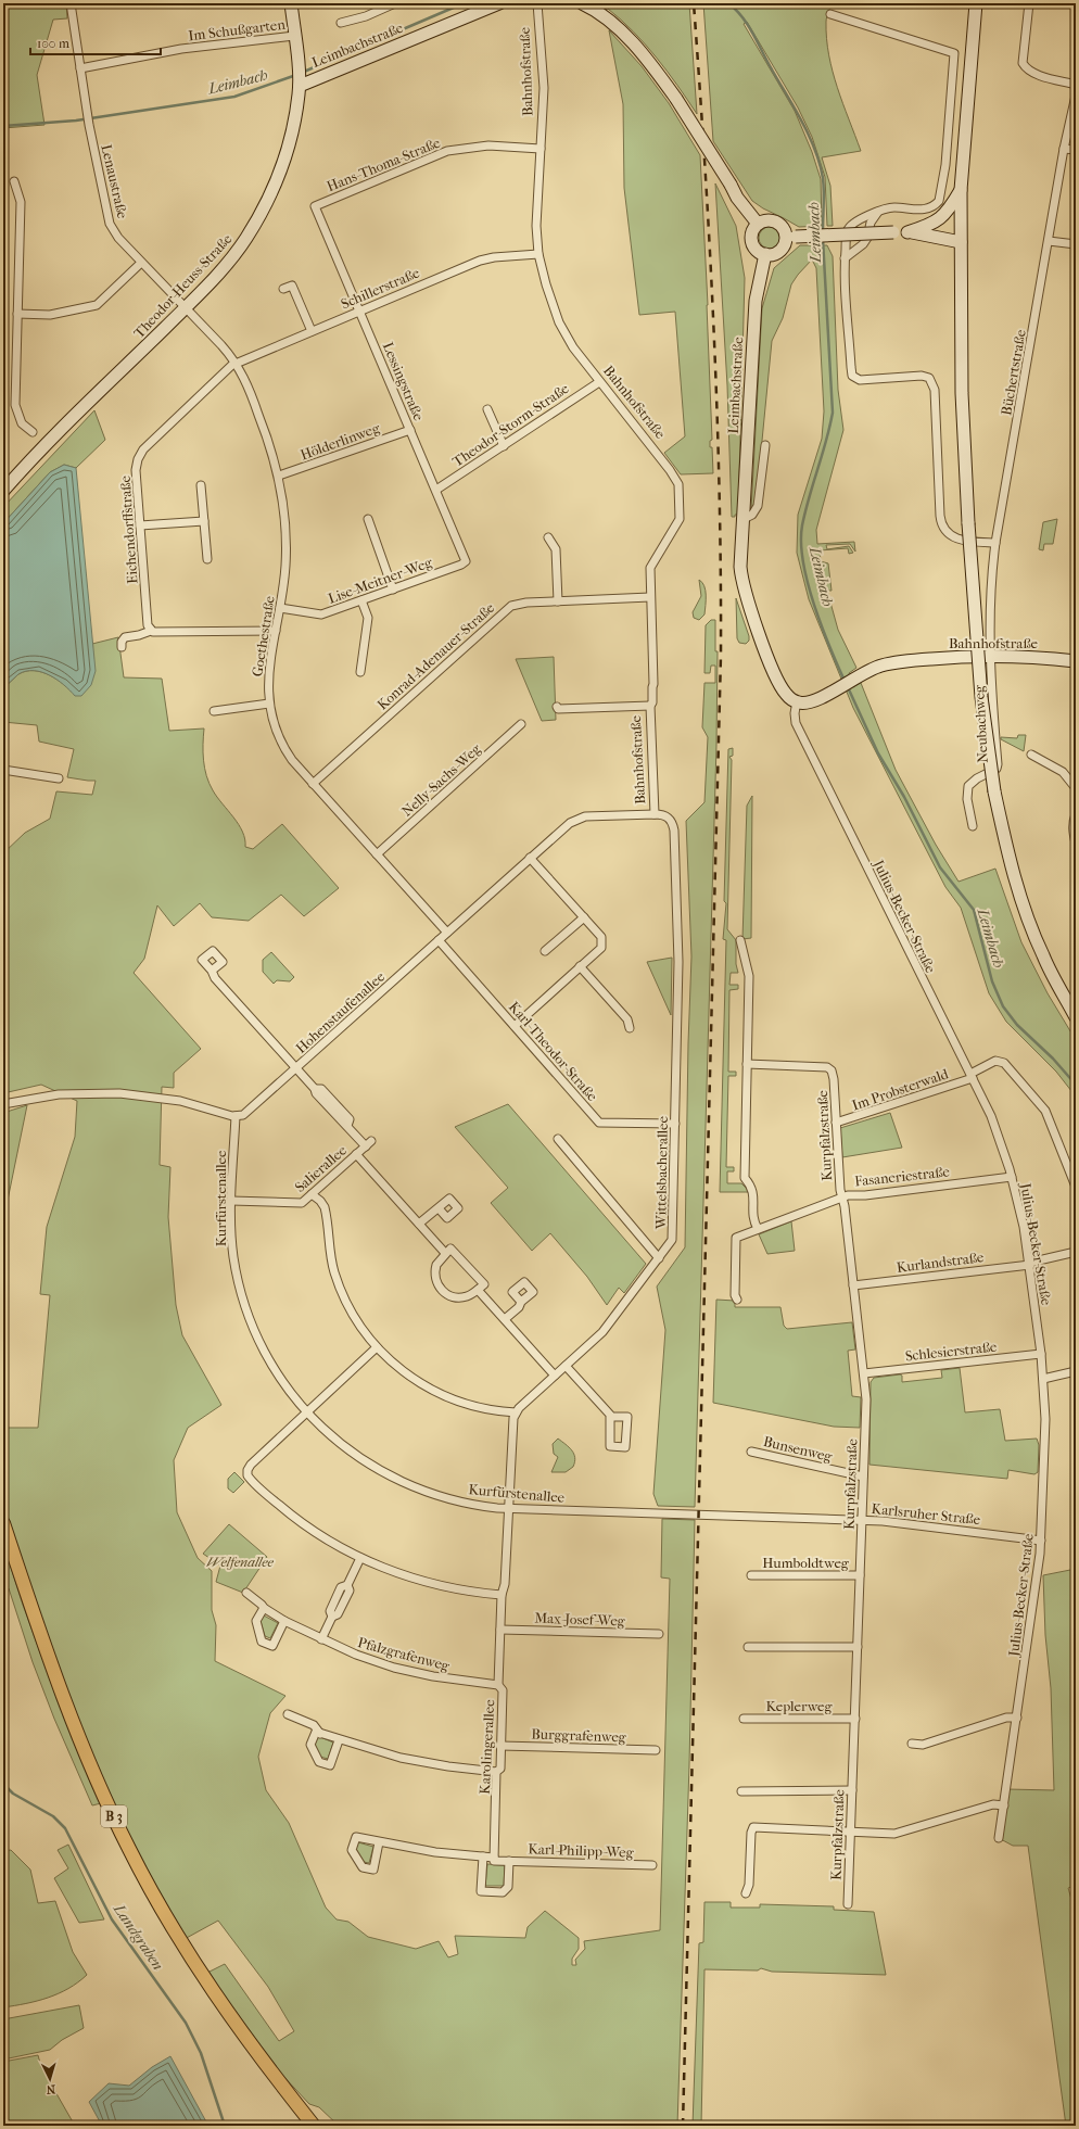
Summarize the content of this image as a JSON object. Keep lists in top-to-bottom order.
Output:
{
  "streets": {
    "main road": ["B 3"],
    "street": [
      "Im Schußgarten",
      "Leimbachstraße",
      "Bahnhofstraße",
      "Hans-Thoma-Straße",
      "Lenaustraße",
      "Theodor-Heuss-Straße",
      "Schillerstraße",
      "Büchertstraße",
      "Lessingstraße",
      "Theodor-Storm-Straße",
      "Hölderlinweg",
      "Eichendorffstraße",
      "Lise-Meitner-Weg",
      "Goethestraße",
      "Konrad-Adenauer-Straße",
      "Neubachweg",
      "Nelly-Sachs-Weg",
      "Julius-Becker-Straße",
      "Hohenstaufenallee",
      "Karl-Theodor-Straße",
      "Im Probsterwald",
      "Kurpfalzstraße",
      "Salierallee",
      "Wittelsbacherallee",
      "Fasaneriestraße",
      "Kurfürstenallee",
      "Kurlandstraße",
      "Schlesierstraße",
      "Bunsenweg",
      "Karlsruher Straße",
      "Humboldtweg",
      "Max-Josef-Weg",
      "Pfalzgrafenweg",
      "Keplerweg",
      "Burggrafenweg",
      "Karolingerallee",
      "Karl-Philipp-Weg"
    ]
  },
  "crossings": [
    ["Im Schußgarten", "Lenaustraße"],
    ["Im Schußgarten", "Theodor-Heuss-Straße"],
    ["Leimbachstraße", "Bahnhofstraße"],
    ["Leimbachstraße", "Theodor-Heuss-Straße"],
    ["Leimbachstraße", "Julius-Becker-Straße"],
    ["Bahnhofstraße", "Hans-Thoma-Straße"],
    ["Bahnhofstraße", "Schillerstraße"],
    ["Bahnhofstraße", "Büchertstraße"],
    ["Bahnhofstraße", "Theodor-Storm-Straße"],
    ["Bahnhofstraße", "Konrad-Adenauer-Straße"],
    ["Bahnhofstraße", "Neubachweg"],
    ["Bahnhofstraße", "Julius-Becker-Straße"],
    ["Bahnhofstraße", "Hohenstaufenallee"],
    ["Bahnhofstraße", "Wittelsbacherallee"],
    ["Hans-Thoma-Straße", "Lessingstraße"],
    ["Lenaustraße", "Theodor-Heuss-Straße"],
    ["Lenaustraße", "Goethestraße"],
    ["Theodor-Heuss-Straße", "Goethestraße"],
    ["Schillerstraße", "Lessingstraße"],
    ["Schillerstraße", "Eichendorffstraße"],
    ["Schillerstraße", "Goethestraße"],
    ["Büchertstraße", "Neubachweg"],
    ["Lessingstraße", "Theodor-Storm-Straße"],
    ["Lessingstraße", "Hölderlinweg"],
    ["Lessingstraße", "Lise-Meitner-Weg"],
    ["Hölderlinweg", "Goethestraße"],
    ["Eichendorffstraße", "Goethestraße"],
    ["Lise-Meitner-Weg", "Goethestraße"],
    ["Goethestraße", "Konrad-Adenauer-Straße"],
    ["Goethestraße", "Nelly-Sachs-Weg"],
    ["Goethestraße", "Hohenstaufenallee"],
    ["Julius-Becker-Straße", "Im Probsterwald"],
    ["Julius-Becker-Straße", "Fasaneriestraße"],
    ["Julius-Becker-Straße", "Kurlandstraße"],
    ["Julius-Becker-Straße", "Schlesierstraße"],
    ["Julius-Becker-Straße", "Karlsruher Straße"],
    ["Hohenstaufenallee", "Karl-Theodor-Straße"],
    ["Hohenstaufenallee", "Salierallee"],
    ["Hohenstaufenallee", "Wittelsbacherallee"],
    ["Hohenstaufenallee", "Kurfürstenallee"],
    ["Karl-Theodor-Straße", "Wittelsbacherallee"],
    ["Im Probsterwald", "Kurpfalzstraße"],
    ["Kurpfalzstraße", "Fasaneriestraße"],
    ["Kurpfalzstraße", "Kurlandstraße"],
    ["Kurpfalzstraße", "Schlesierstraße"],
    ["Kurpfalzstraße", "Bunsenweg"],
    ["Kurpfalzstraße", "Karlsruher Straße"],
    ["Kurpfalzstraße", "Humboldtweg"],
    ["Kurpfalzstraße", "Keplerweg"],
    ["Salierallee", "Kurfürstenallee"],
    ["Kurfürstenallee", "Karlsruher Straße"],
    ["Kurfürstenallee", "Karolingerallee"],
    ["Max-Josef-Weg", "Karolingerallee"],
    ["Pfalzgrafenweg", "Karolingerallee"],
    ["Burggrafenweg", "Karolingerallee"]
  ],
  "water": ["Leimbach", "Landgraben"],
  "parks": ["Welfenallee"],
  "scale_bar": "100 m",
  "north": "bottom"
}
